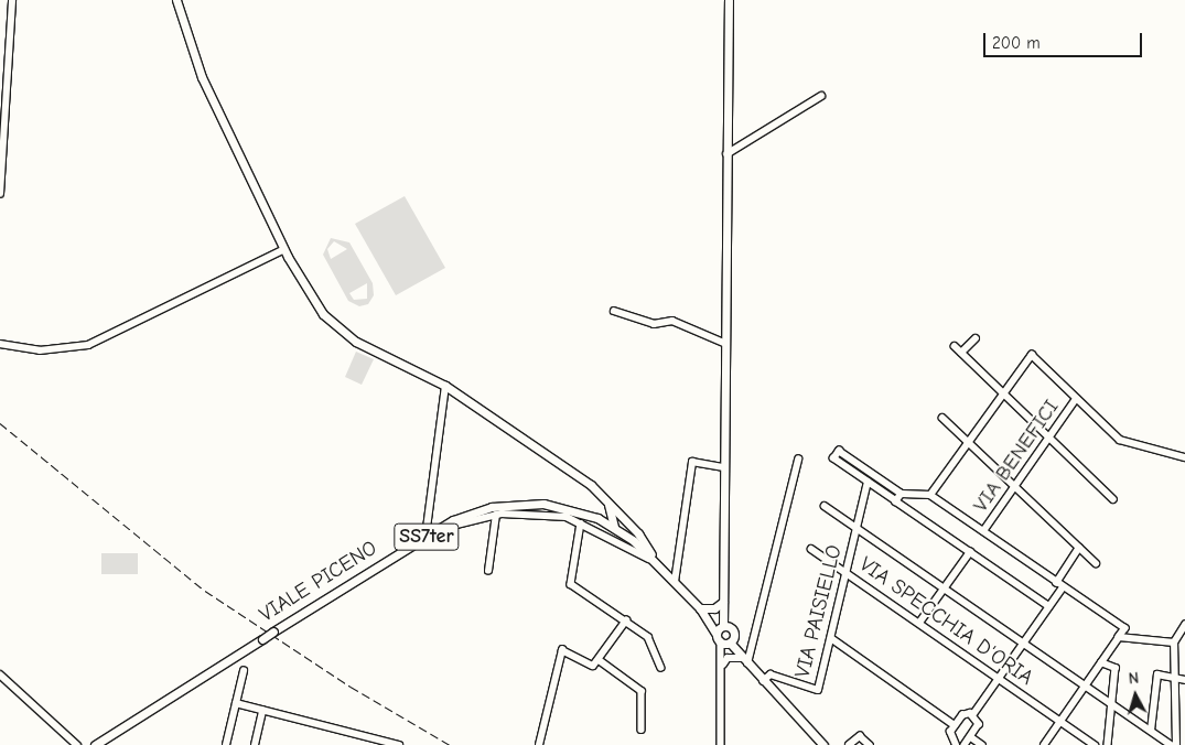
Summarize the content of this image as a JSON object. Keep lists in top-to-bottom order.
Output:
{
  "streets": {
    "main road": ["SS7ter", "VIALE PICENO"],
    "street": ["VIA BENEFICI", "VIA PAISIELLO", "VIA SPECCHIA D'ORIA"]
  },
  "crossings": [
    ["VIA PAISIELLO", "VIA SPECCHIA D'ORIA"]
  ],
  "scale_bar": "200 m",
  "north": "top"
}
